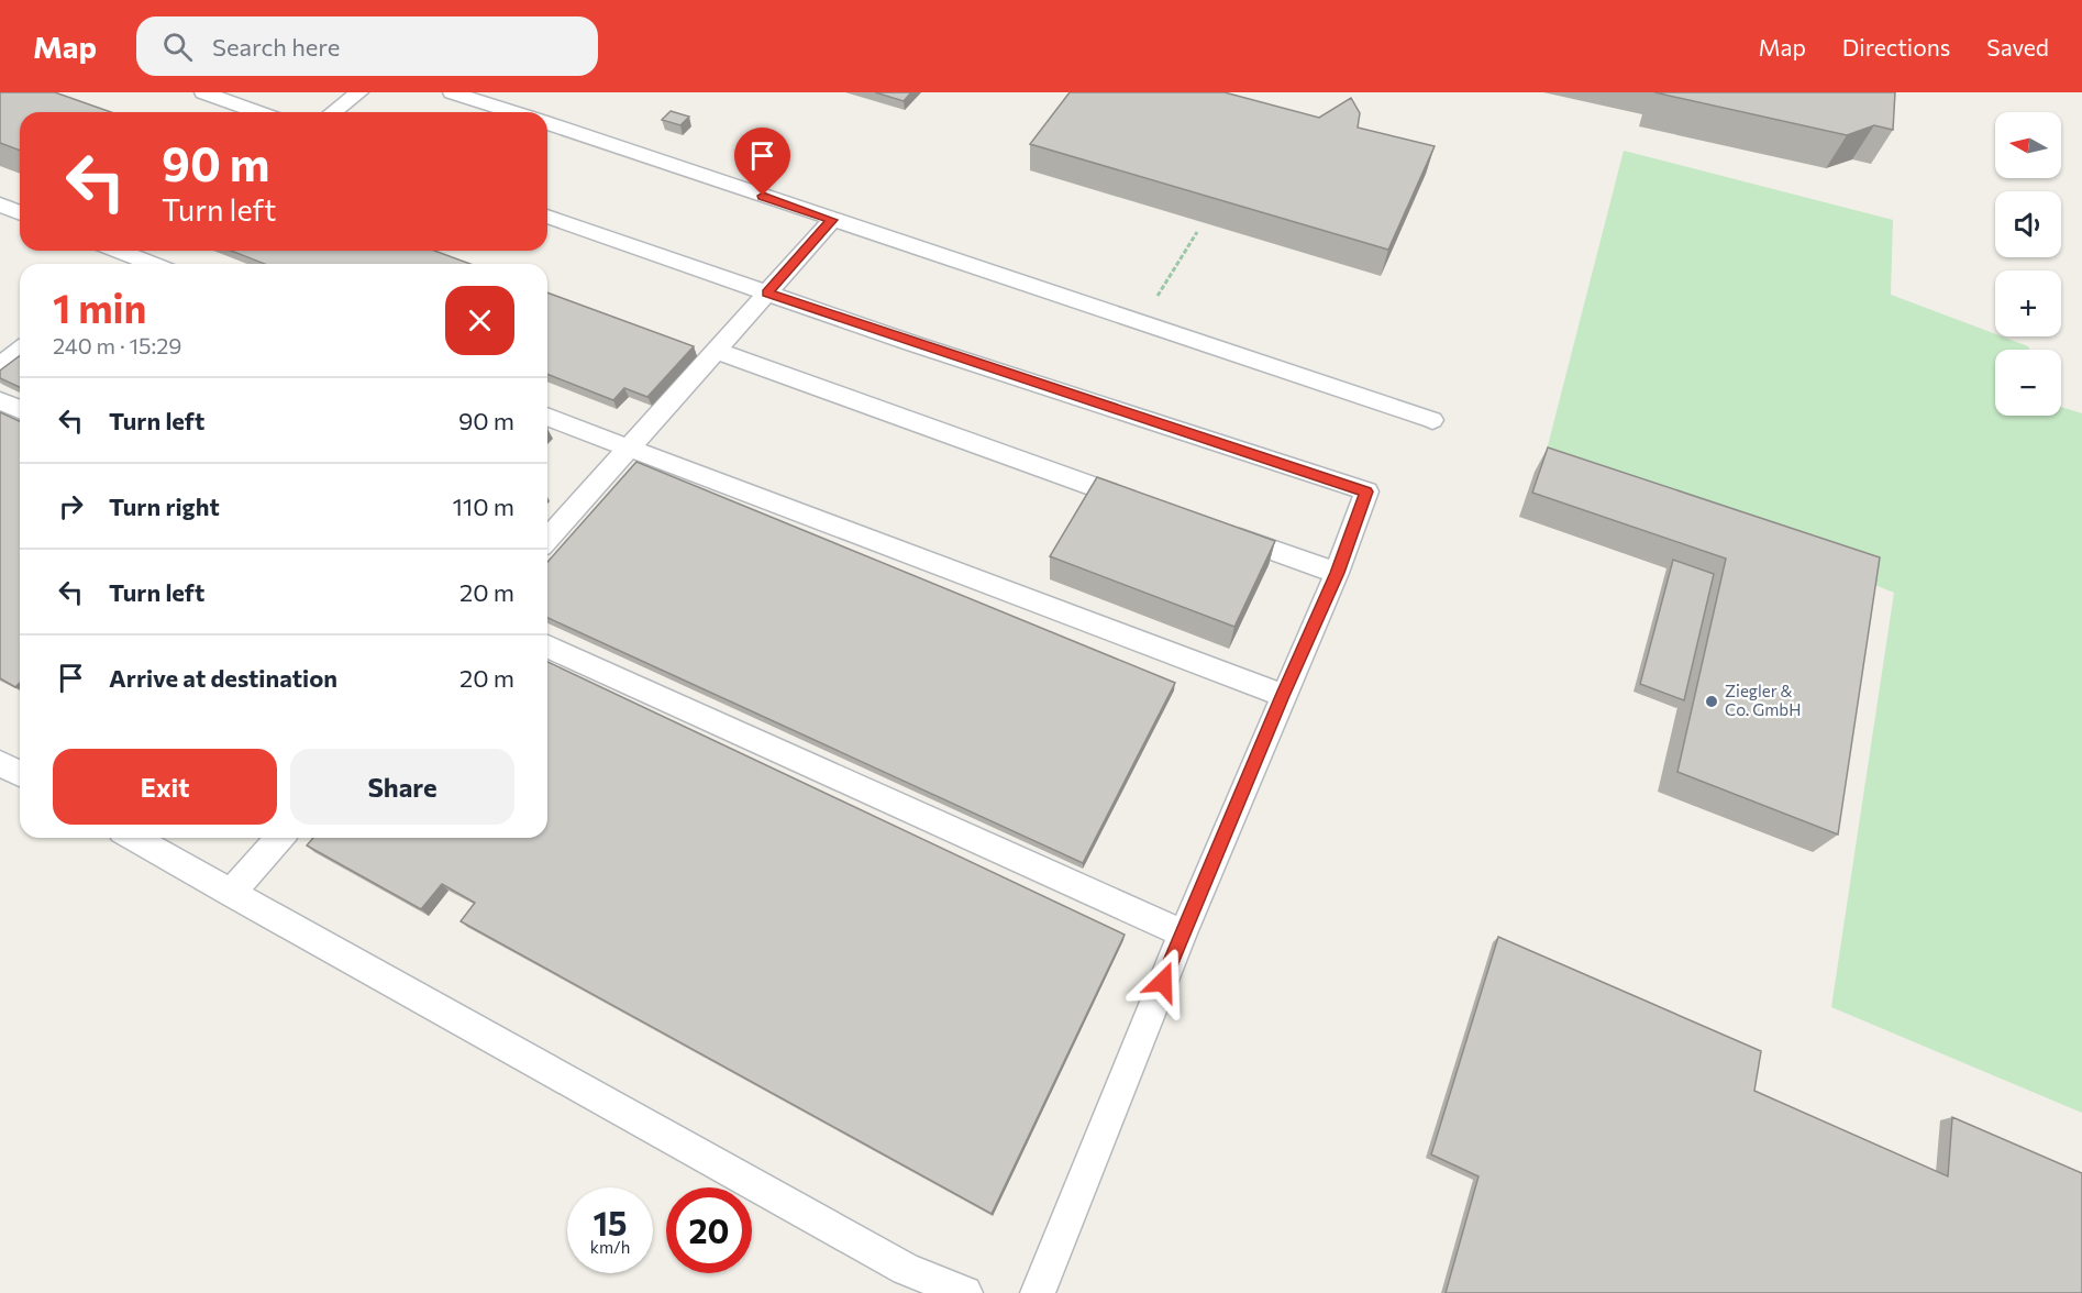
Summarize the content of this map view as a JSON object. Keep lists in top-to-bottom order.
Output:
{
  "places": ["Ziegler & Co. GmbH"],
  "north": "left",
  "page": {
    "header": "Map",
    "search": "Search here",
    "nav": ["Map", "Directions", "Saved"],
    "map_buttons": ["+", "−"],
    "turn": ["90 m", "Turn left"],
    "heading": ["1 min", "240 m · 15:29"],
    "list": [
      {
        "name": "Turn left",
        "value": "90 m"
      },
      {
        "name": "Turn right",
        "value": "110 m"
      },
      {
        "name": "Turn left",
        "value": "20 m"
      },
      {
        "name": "Arrive at destination",
        "value": "20 m"
      }
    ],
    "buttons": ["Exit", "Share"],
    "speed": "15 km/h",
    "limit": "20"
  }
}
